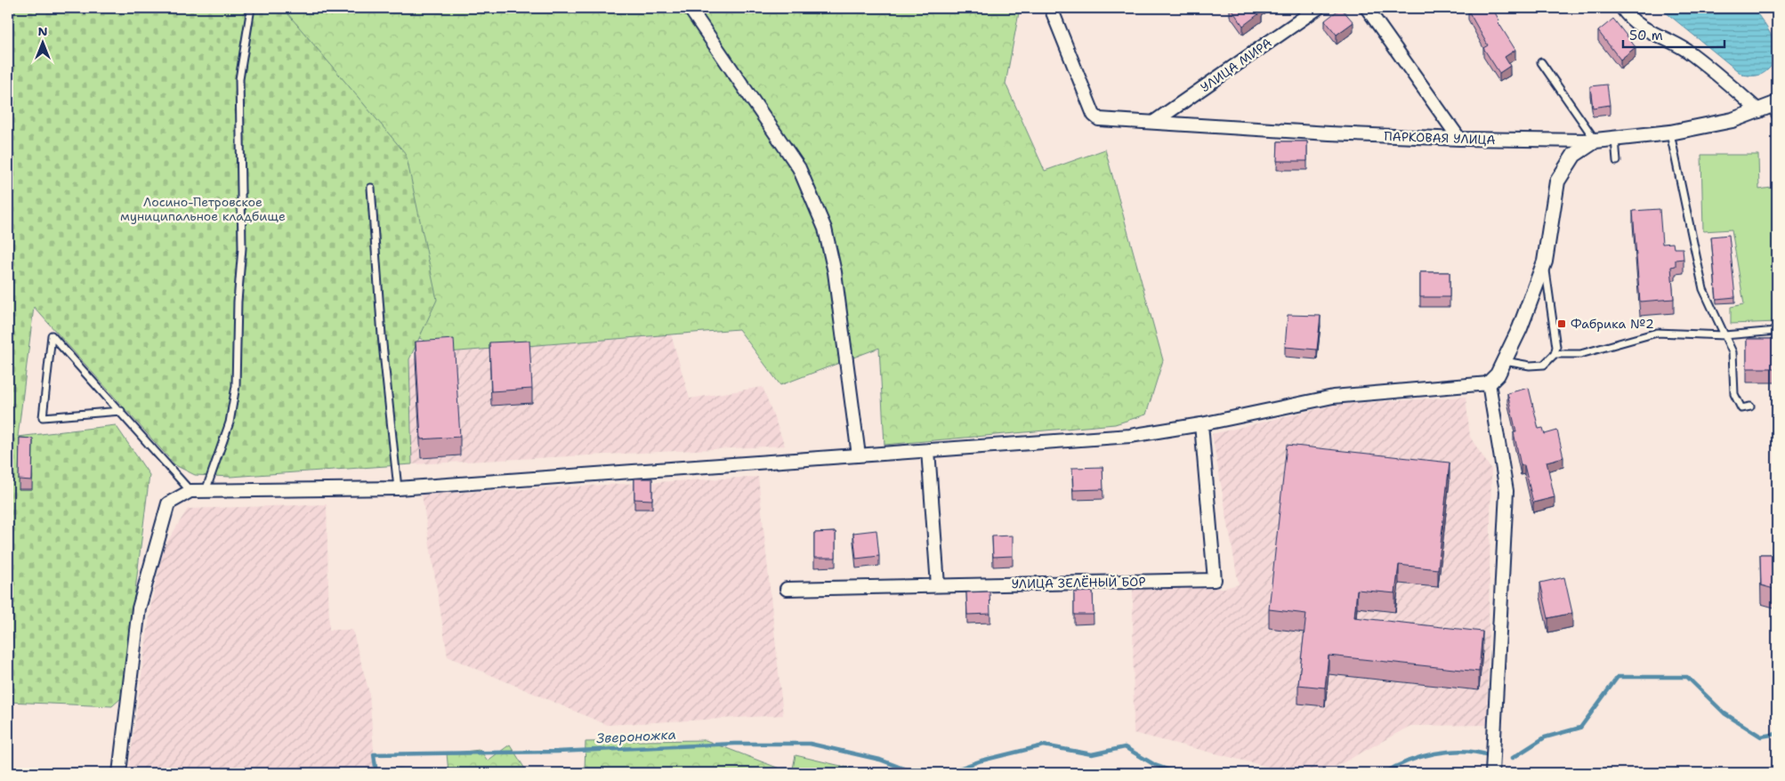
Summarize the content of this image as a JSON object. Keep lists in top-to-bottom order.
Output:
{
  "streets": {
    "street": ["УЛИЦА МИРА", "ПАРКОВАЯ УЛИЦА", "УЛИЦА ЗЕЛЁНЫЙ БОР"]
  },
  "crossings": [
    ["УЛИЦА МИРА", "ПАРКОВАЯ УЛИЦА"]
  ],
  "water": ["Звероножка"],
  "parks": ["Лосино-Петровское муниципальное кладбище"],
  "places": {
    "transit": ["Фабрика №2"]
  },
  "scale_bar": "50 m",
  "north": "top"
}
